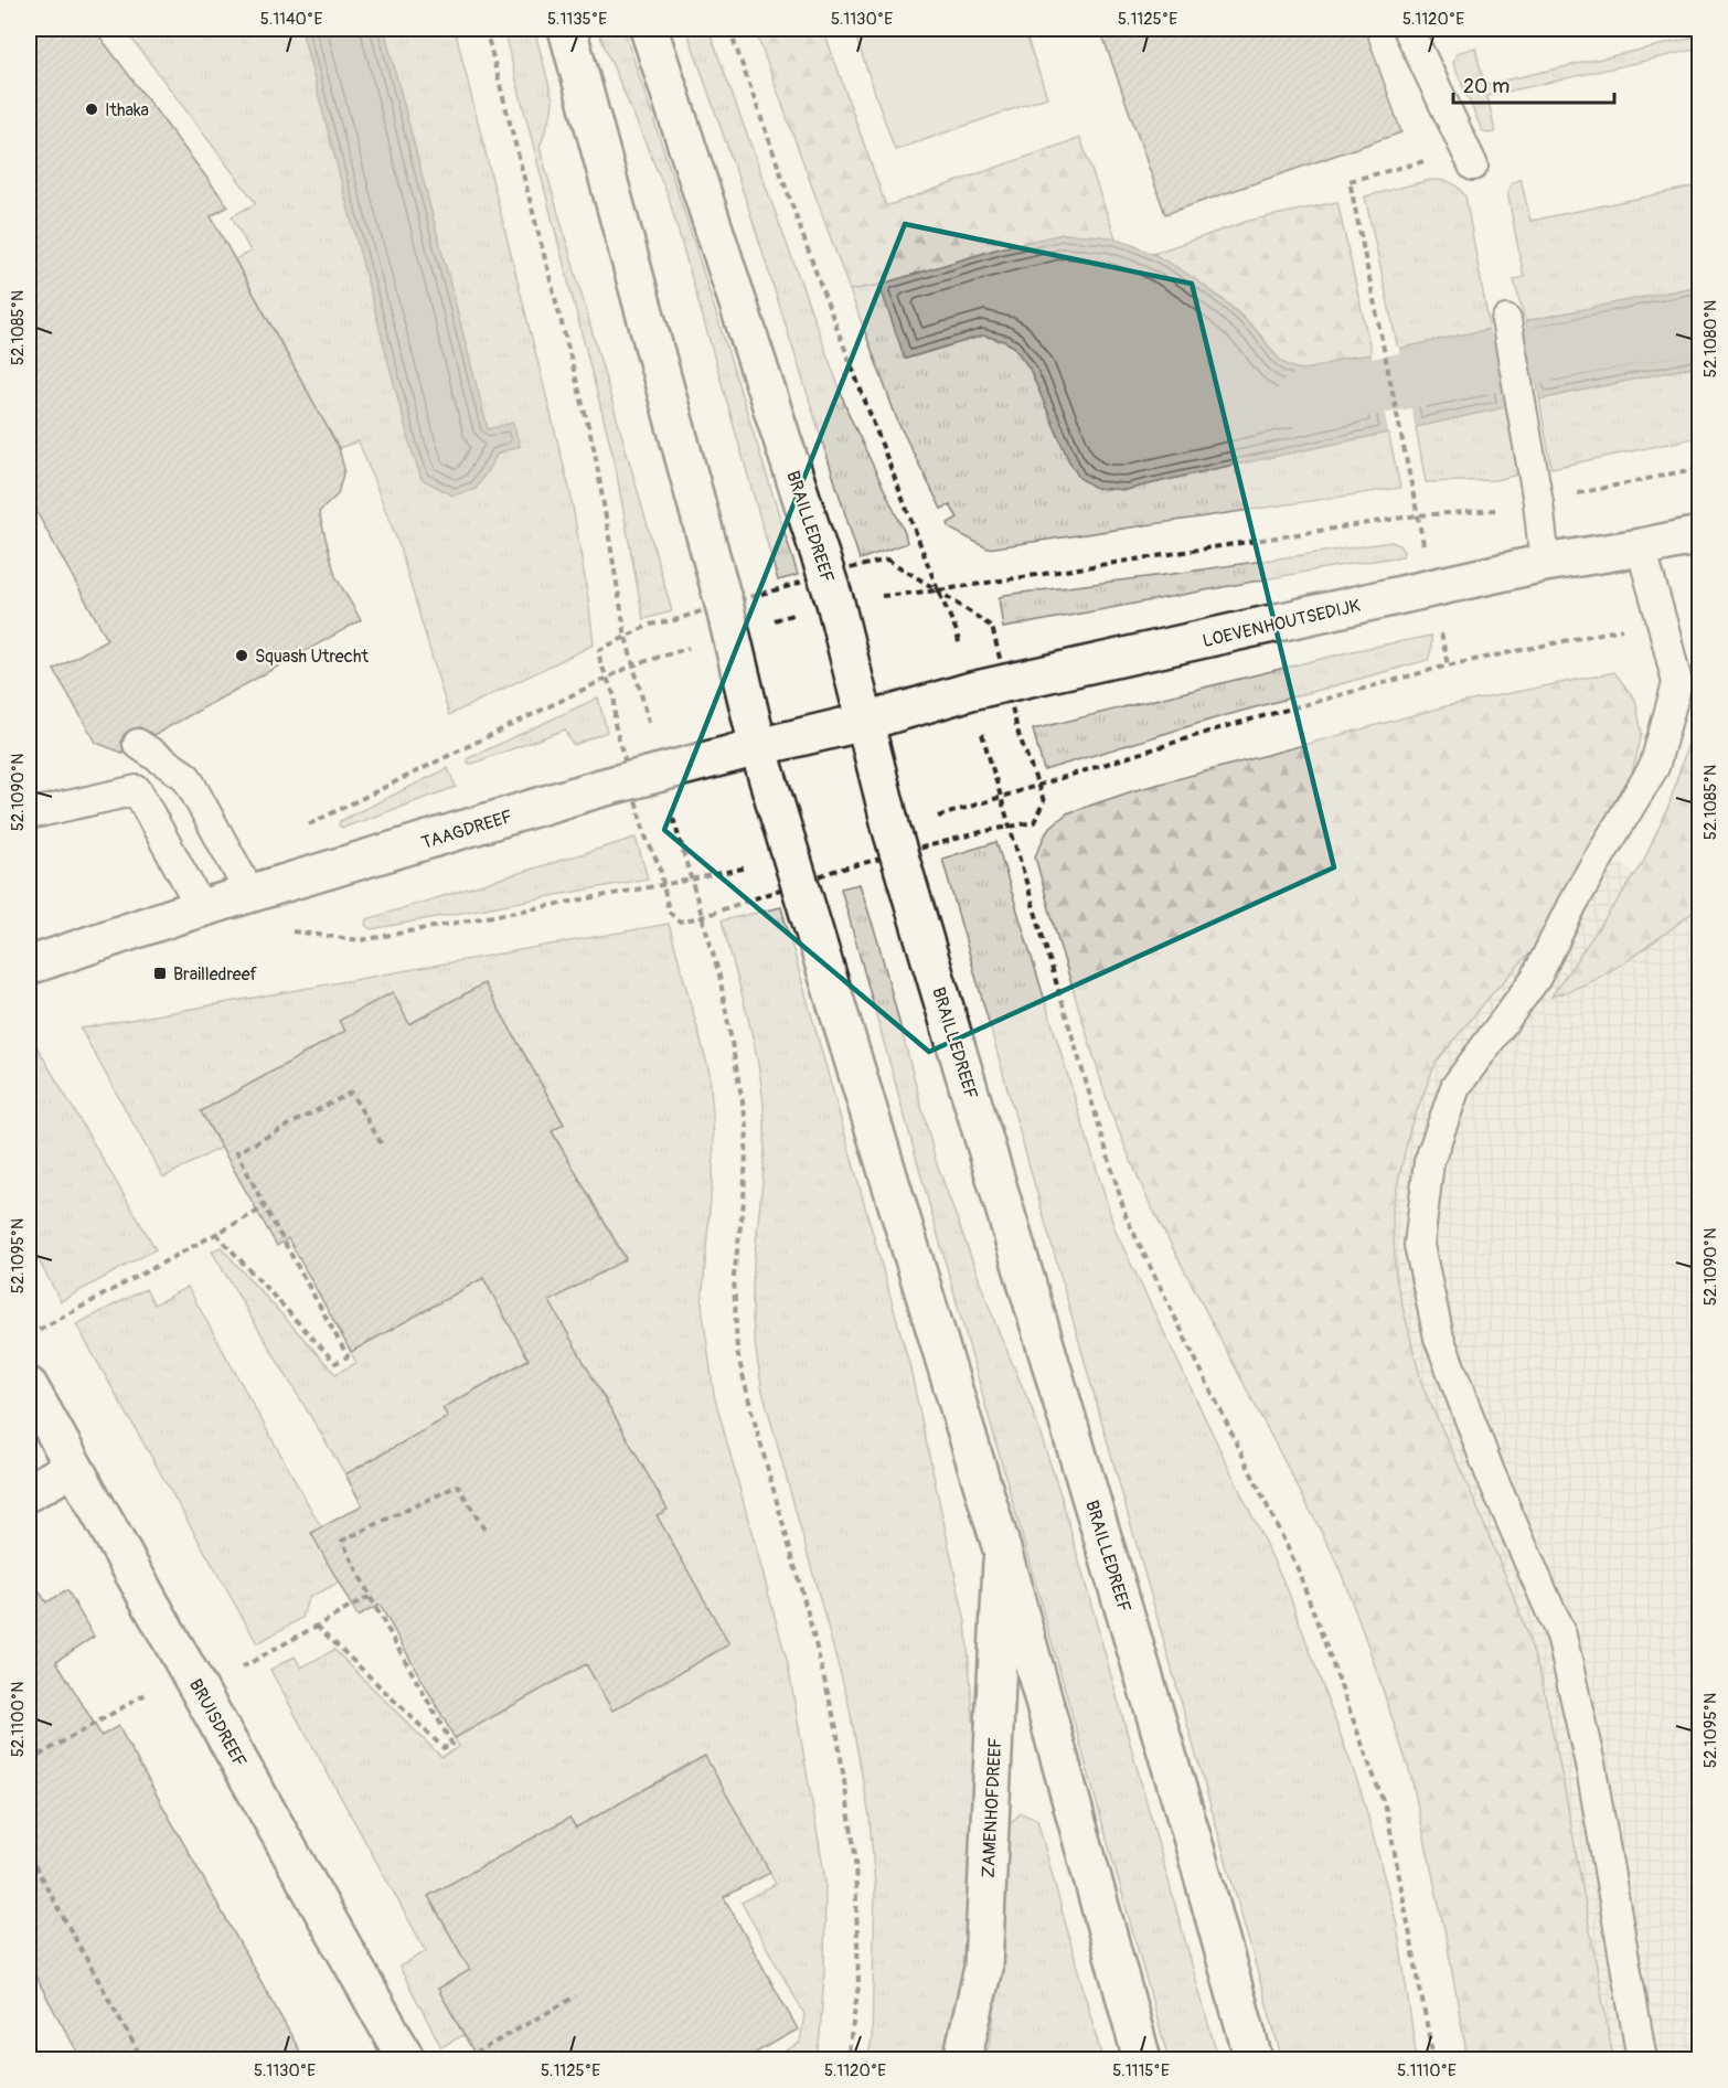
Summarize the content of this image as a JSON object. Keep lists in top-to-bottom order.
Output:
{
  "streets": {
    "main road": [
      "BRAILLEDREEF",
      "LOEVENHOUTSEDIJK",
      "TAAGDREEF",
      "BRUISDREEF",
      "ZAMENHOFDREEF"
    ]
  },
  "crossings": [
    ["BRAILLEDREEF", "LOEVENHOUTSEDIJK"],
    ["LOEVENHOUTSEDIJK", "TAAGDREEF"]
  ],
  "places": {
    "other": ["Ithaka", "Squash Utrecht"],
    "transit": ["Brailledreef"]
  },
  "scale_bar": "20 m",
  "coordinates": [
    "5.1140°E",
    "5.1135°E",
    "5.1130°E",
    "5.1125°E",
    "5.1120°E",
    "52.1085°N",
    "52.1080°N",
    "52.1090°N",
    "52.1095°N",
    "52.1100°N",
    "5.1115°E",
    "5.1110°E"
  ]
}
